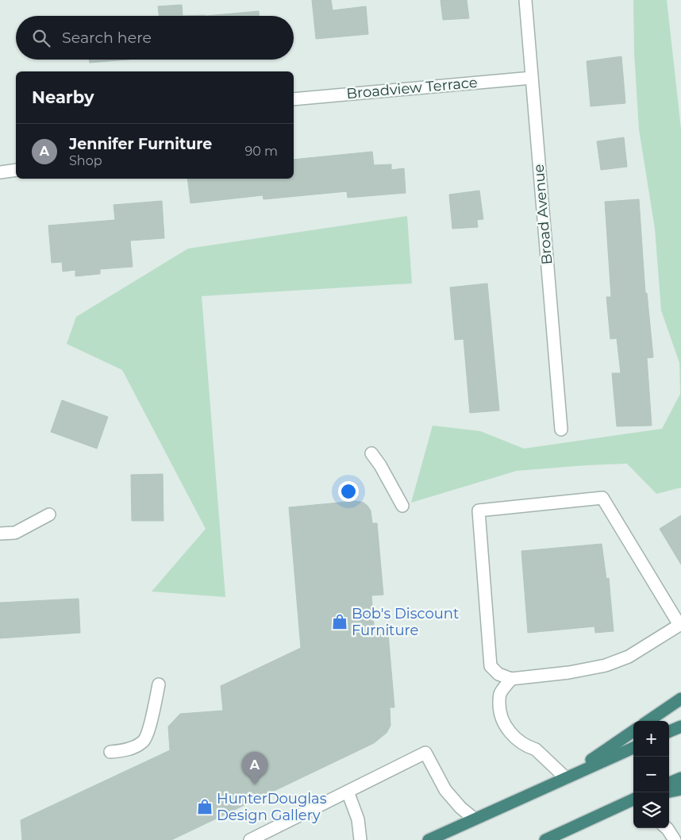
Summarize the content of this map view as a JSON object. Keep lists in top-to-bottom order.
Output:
{
  "streets": {
    "street": ["Broadview Terrace", "Broad Avenue"]
  },
  "crossings": [
    ["Broadview Terrace", "Broad Avenue"]
  ],
  "places": {
    "shop": ["Bob's Discount Furniture", "HunterDouglas Design Gallery"]
  },
  "page": {
    "search": "Search here",
    "heading": "Nearby",
    "list": [
      {
        "mark": "A",
        "name": "Jennifer Furniture",
        "note": "Shop",
        "value": "90 m"
      }
    ],
    "map_buttons": ["+", "−"],
    "pins": "A"
  }
}
